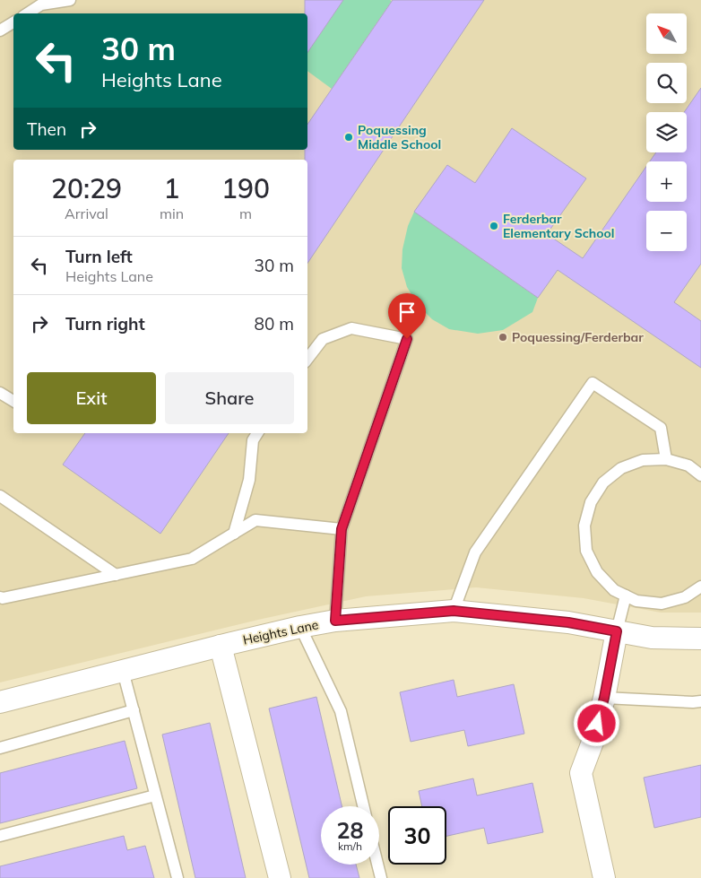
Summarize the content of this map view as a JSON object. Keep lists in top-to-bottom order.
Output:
{
  "streets": {
    "street": ["Heights Lane"]
  },
  "places": ["Poquessing Middle School", "Ferderbar Elementary School", "Poquessing/Ferderbar"],
  "north": "top left",
  "page": {
    "map_buttons": ["+", "−"],
    "turn": ["30 m", "Heights Lane"],
    "then": "Then",
    "eta": [
      "20:29",
      "Arrival",
      "1",
      "min",
      "190",
      "m"
    ],
    "list": [
      {
        "name": "Turn left",
        "note": "Heights Lane",
        "value": "30 m"
      },
      {
        "name": "Turn right",
        "value": "80 m"
      }
    ],
    "buttons": ["Exit", "Share"],
    "speed": "28 km/h",
    "limit": "30"
  }
}
